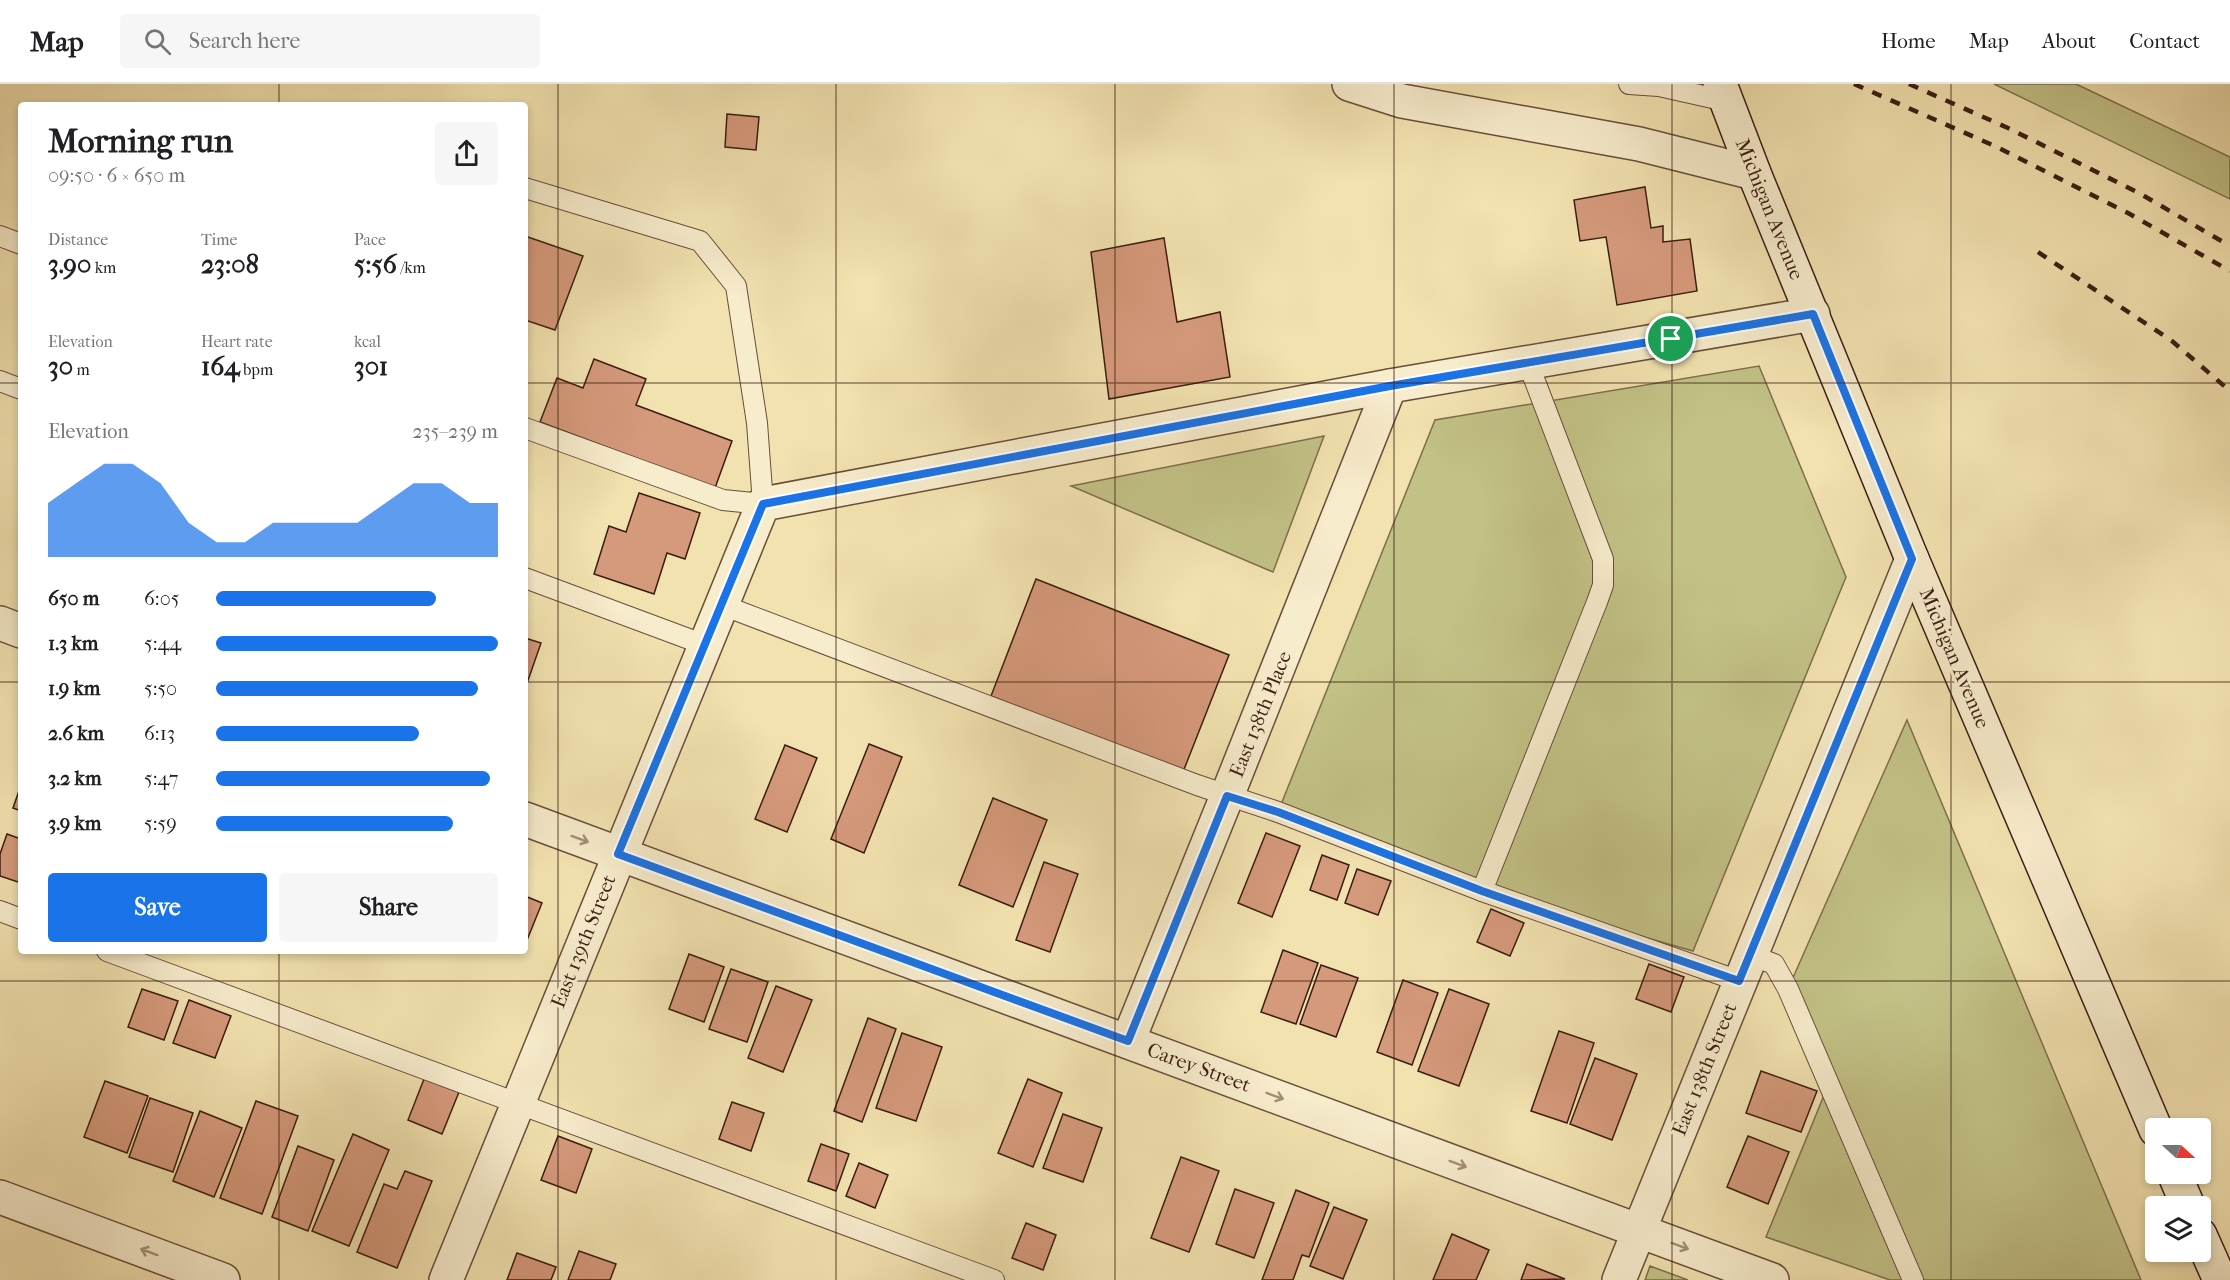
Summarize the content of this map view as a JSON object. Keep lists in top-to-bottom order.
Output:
{
  "streets": {
    "street": [
      "Michigan Avenue",
      "East 138th Place",
      "East 139th Street",
      "Carey Street",
      "East 138th Street"
    ]
  },
  "crossings": [
    ["Michigan Avenue", "East 138th Street"],
    ["East 138th Place", "Carey Street"],
    ["East 139th Street", "Carey Street"],
    ["Carey Street", "East 138th Street"]
  ],
  "one_way": ["Carey Street"],
  "north": "right",
  "page": {
    "header": "Map",
    "search": "Search here",
    "nav": [
      "Home",
      "Map",
      "About",
      "Contact"
    ],
    "heading": ["Morning run", "09:50 · 6 × 650 m"],
    "stats": [
      ["Distance", "3.90 km"],
      ["Time", "23:08"],
      ["Pace", "5:56 /km"],
      ["Elevation", "30 m"],
      ["Heart rate", "164 bpm"],
      ["kcal", "301"]
    ],
    "chart": ["Elevation", "235–239 m"],
    "list": [
      {
        "name": "650 m",
        "note": "6:05"
      },
      {
        "name": "1.3 km",
        "note": "5:44"
      },
      {
        "name": "1.9 km",
        "note": "5:50"
      },
      {
        "name": "2.6 km",
        "note": "6:13"
      },
      {
        "name": "3.2 km",
        "note": "5:47"
      },
      {
        "name": "3.9 km",
        "note": "5:59"
      }
    ],
    "buttons": ["Save", "Share"]
  }
}
